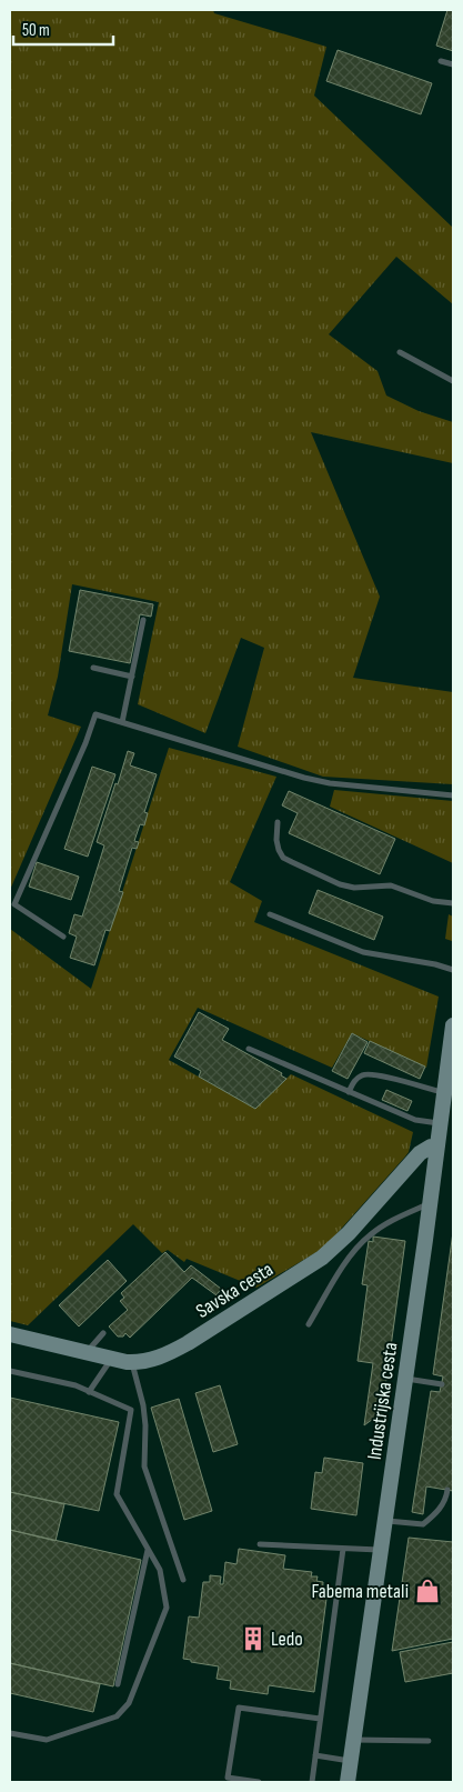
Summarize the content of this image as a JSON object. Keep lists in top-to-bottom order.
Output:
{
  "streets": {
    "street": ["Savska cesta", "Industrijska cesta"]
  },
  "crossings": [
    ["Savska cesta", "Industrijska cesta"]
  ],
  "places": {
    "shop": ["Fabema metali"],
    "building": ["Ledo"]
  },
  "scale_bar": "50 m"
}
